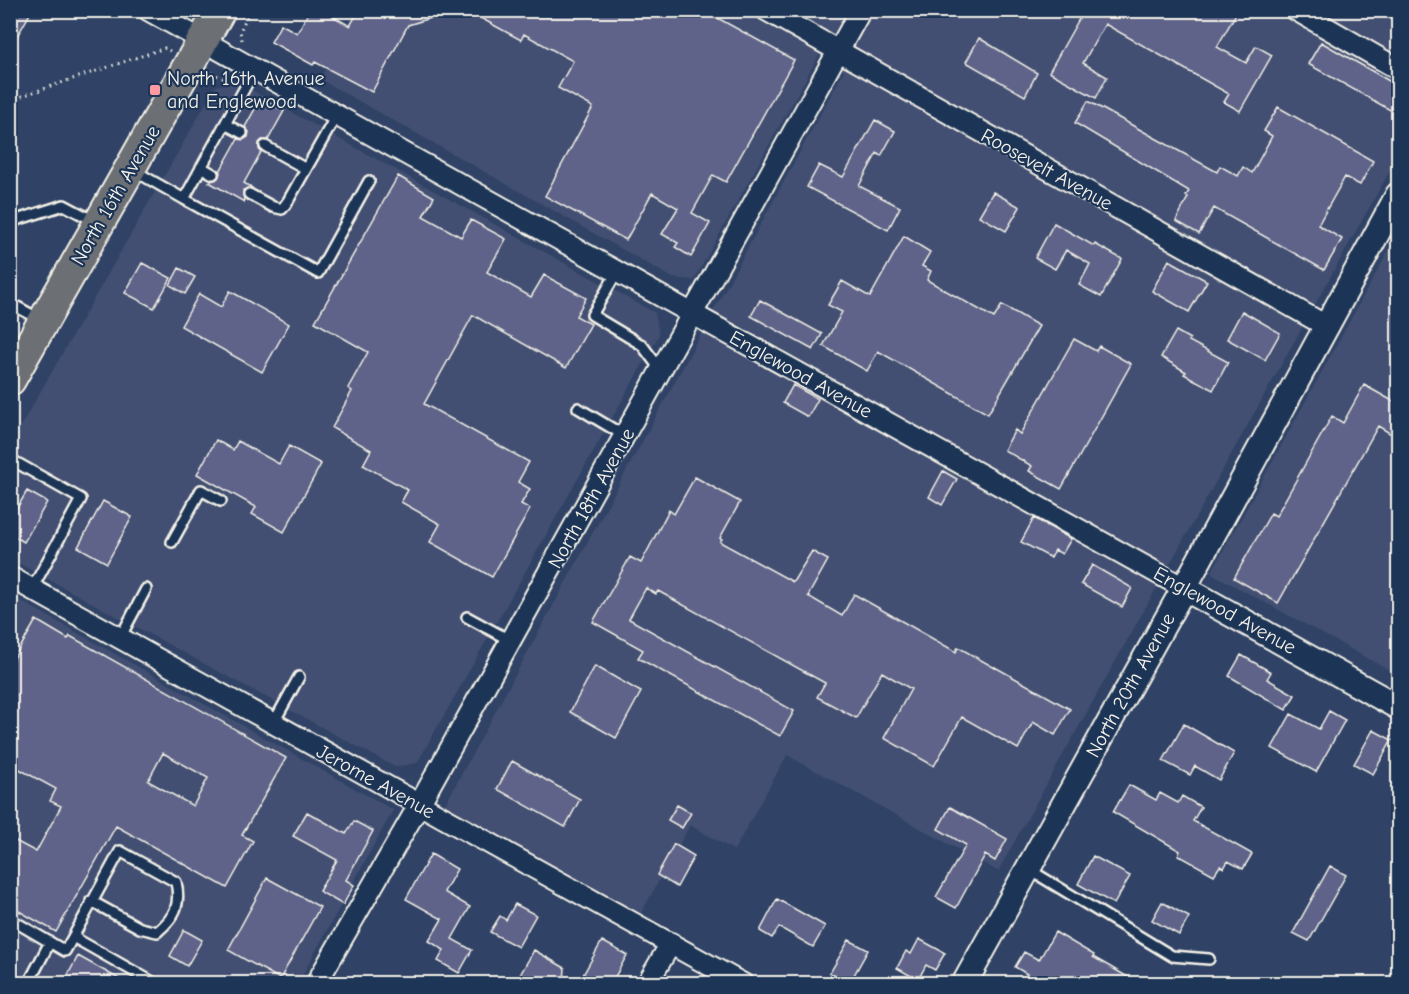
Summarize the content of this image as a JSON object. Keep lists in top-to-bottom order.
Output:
{
  "streets": {
    "main road": ["North 16th Avenue"],
    "street": [
      "Roosevelt Avenue",
      "Englewood Avenue",
      "North 18th Avenue",
      "North 20th Avenue",
      "Jerome Avenue"
    ]
  },
  "crossings": [
    ["Roosevelt Avenue", "North 18th Avenue"],
    ["Roosevelt Avenue", "North 20th Avenue"],
    ["North 16th Avenue", "Englewood Avenue"],
    ["Englewood Avenue", "North 18th Avenue"],
    ["Englewood Avenue", "North 20th Avenue"],
    ["North 18th Avenue", "Jerome Avenue"]
  ],
  "places": {
    "transit": ["North 16th Avenue and Englewood"]
  }
}
